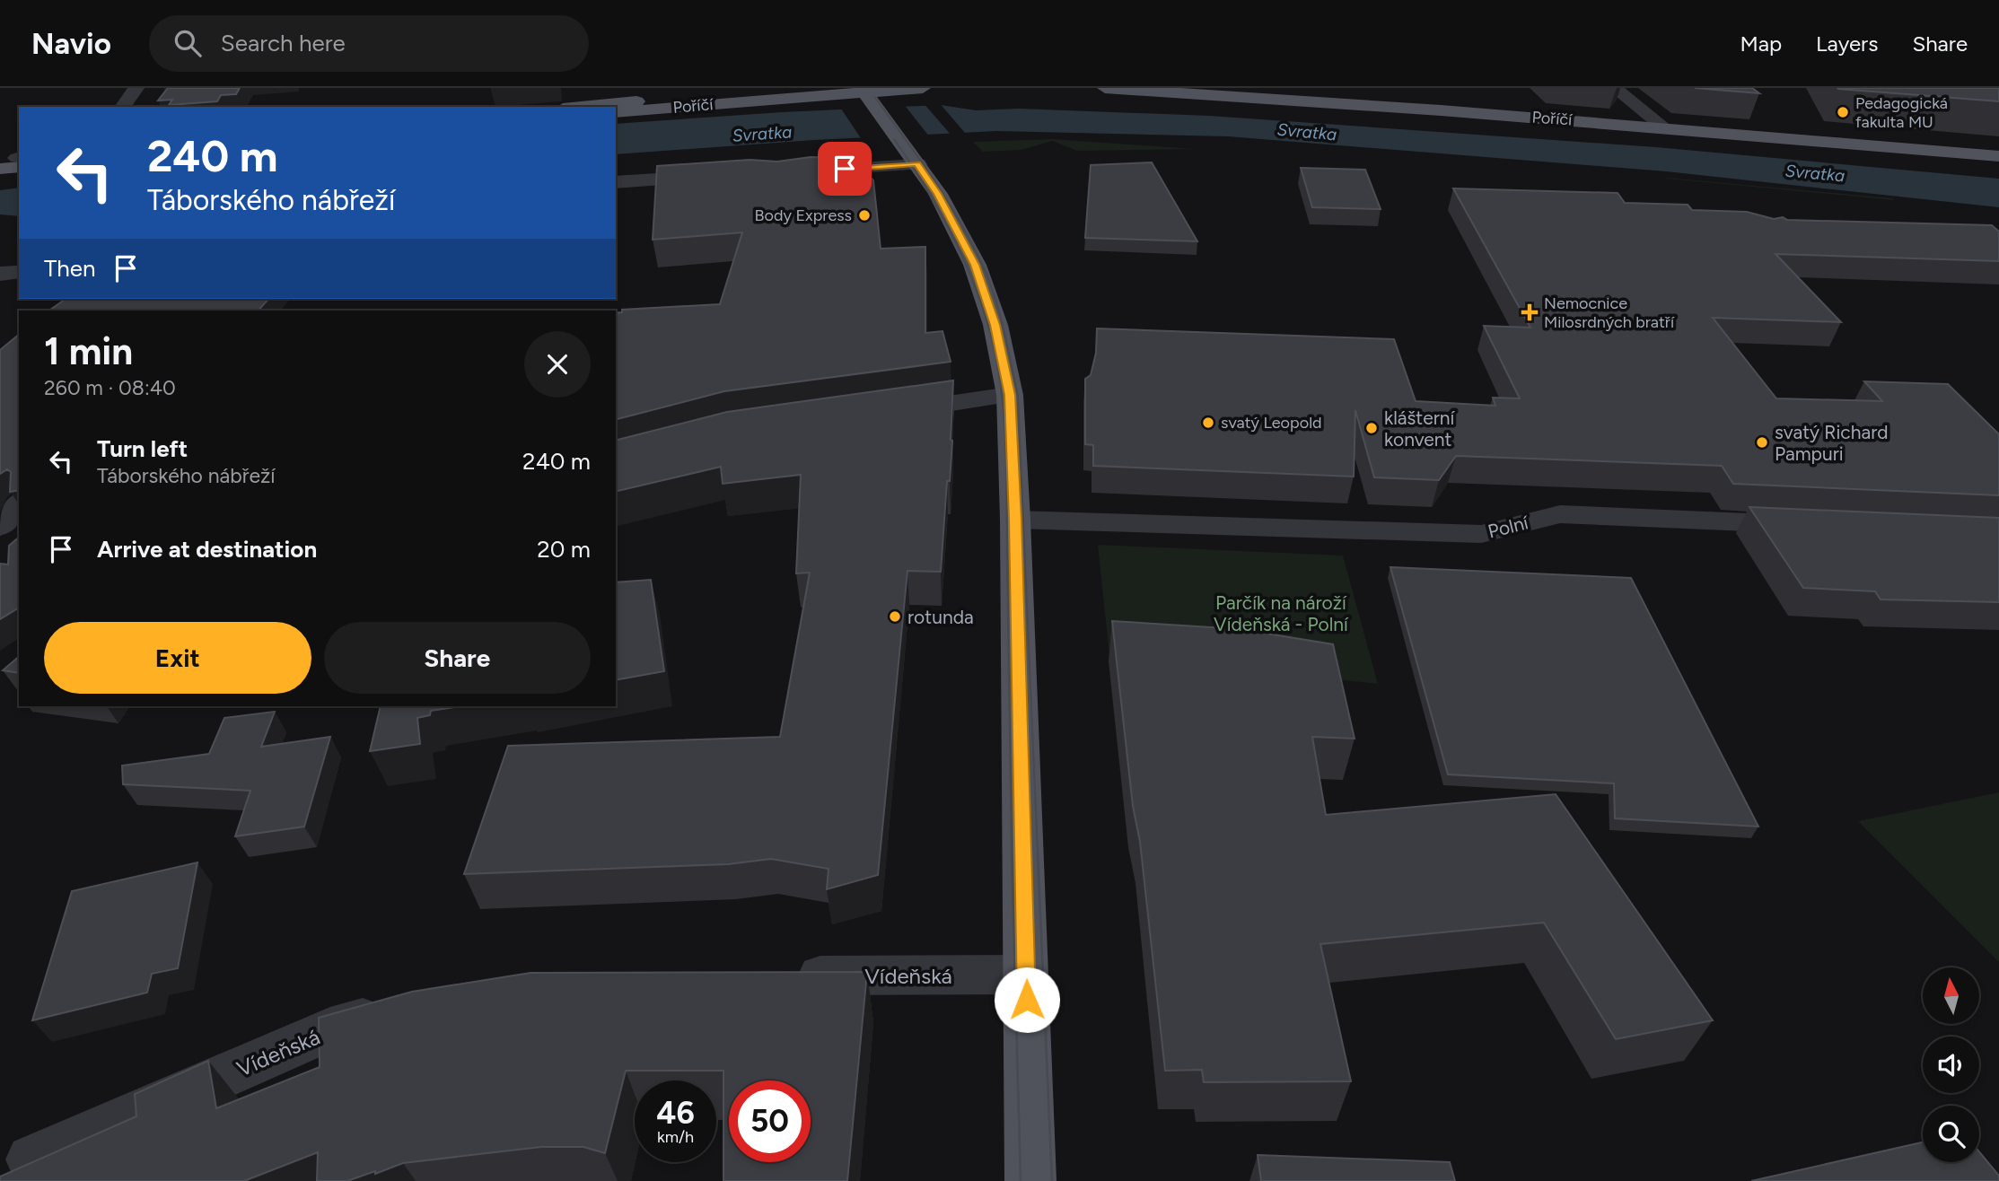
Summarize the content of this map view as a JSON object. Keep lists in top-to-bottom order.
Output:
{
  "streets": {
    "main road": ["Poříčí"],
    "street": ["Polní", "Vídeňská"]
  },
  "water": ["Svratka"],
  "parks": ["Parčík na nároží Vídeňská - Polní"],
  "places": {
    "other": [
      "Pedagogická fakulta MU",
      "Body Express",
      "svatý Leopold",
      "klášterní konvent",
      "svatý Richard Pampuri",
      "rotunda"
    ],
    "health": ["Nemocnice Milosrdných bratří"]
  },
  "north": "top",
  "page": {
    "header": "Navio",
    "search": "Search here",
    "nav": ["Map", "Layers", "Share"],
    "turn": ["240 m", "Táborského nábřeží"],
    "then": "Then",
    "heading": ["1 min", "260 m · 08:40"],
    "list": [
      {
        "name": "Turn left",
        "note": "Táborského nábřeží",
        "value": "240 m"
      },
      {
        "name": "Arrive at destination",
        "value": "20 m"
      }
    ],
    "buttons": ["Exit", "Share"],
    "speed": "46 km/h",
    "limit": "50"
  }
}
